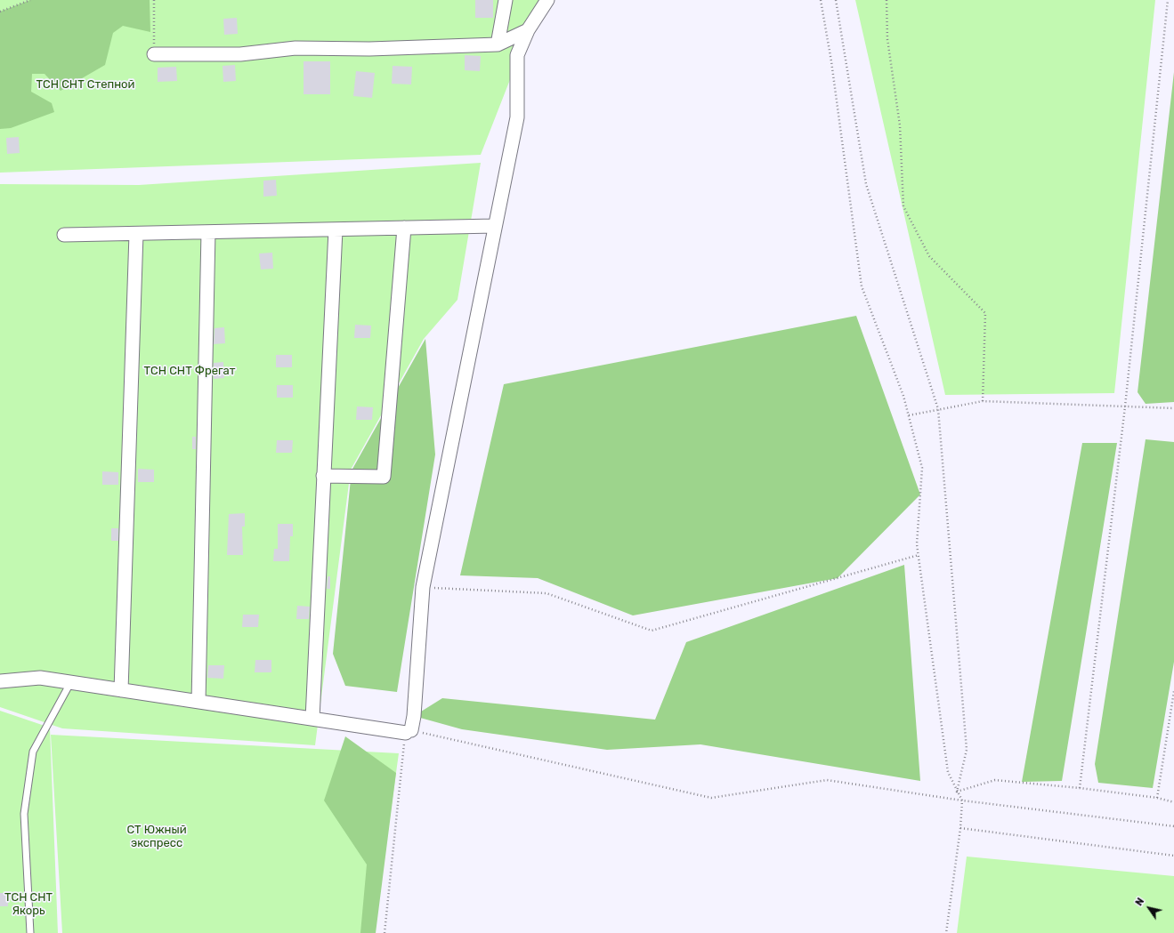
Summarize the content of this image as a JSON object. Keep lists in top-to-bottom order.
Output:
{
  "parks": [
    "ТСН СНТ Степной",
    "ТСН СНТ Фрегат",
    "СТ Южный экспресс",
    "ТСН СНТ Якорь"
  ],
  "north": "top left"
}
